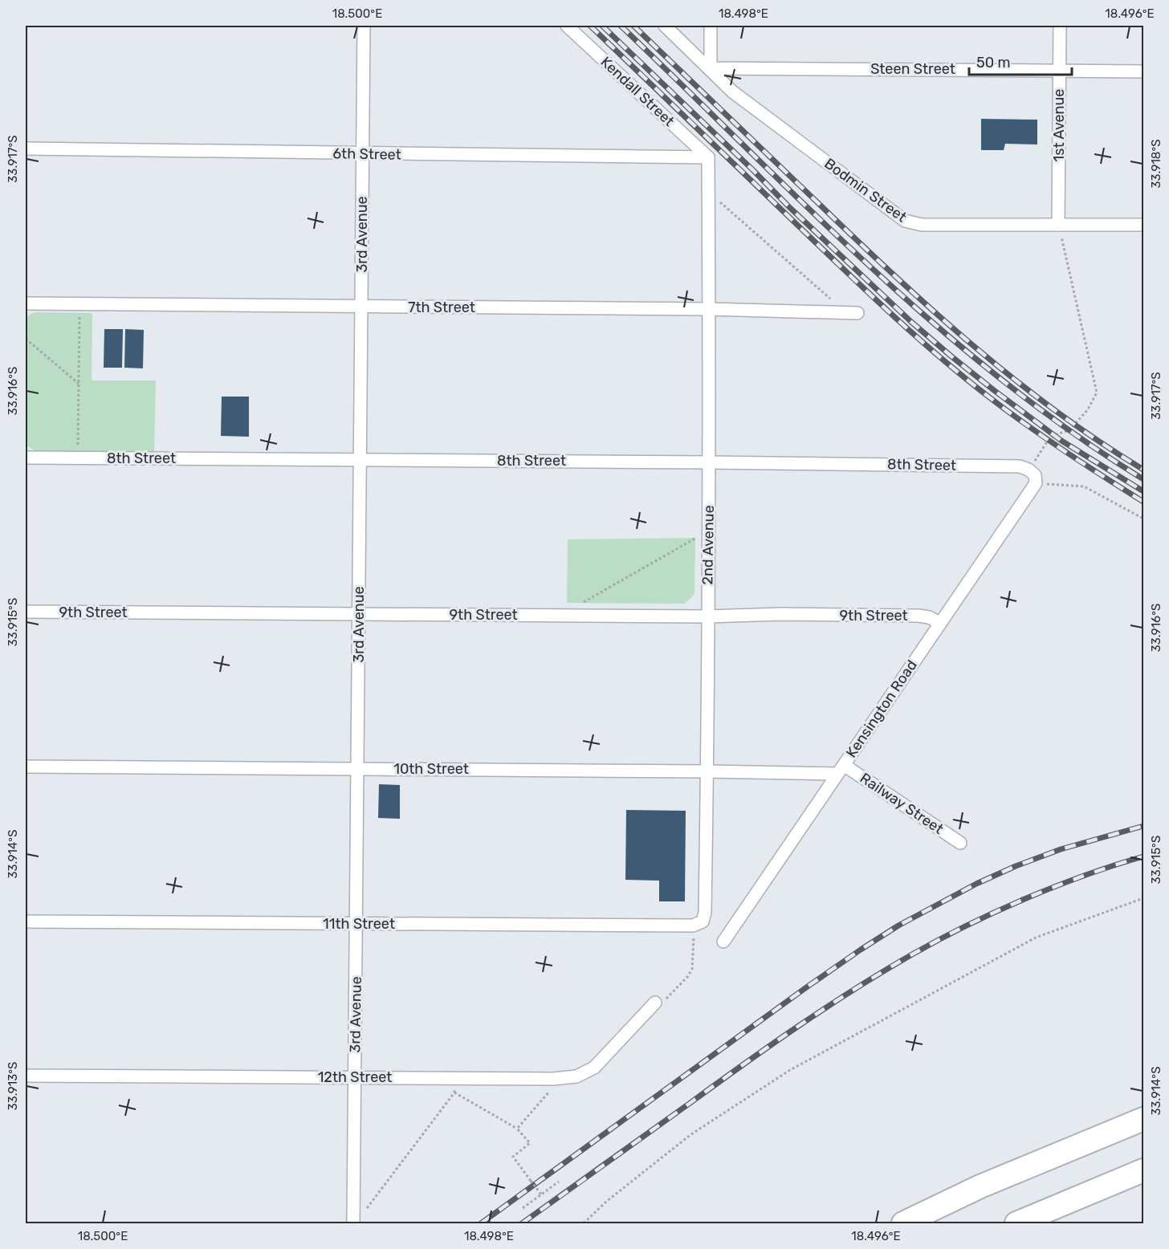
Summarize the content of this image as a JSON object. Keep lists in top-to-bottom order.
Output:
{
  "streets": {
    "street": [
      "Steen Street",
      "Kendall Street",
      "1st Avenue",
      "6th Street",
      "Bodmin Street",
      "3rd Avenue",
      "7th Street",
      "8th Street",
      "2nd Avenue",
      "9th Street",
      "Kensington Road",
      "10th Street",
      "Railway Street",
      "11th Street",
      "12th Street"
    ]
  },
  "crossings": [
    ["Steen Street", "1st Avenue"],
    ["Steen Street", "Bodmin Street"],
    ["Kendall Street", "6th Street"],
    ["Kendall Street", "2nd Avenue"],
    ["1st Avenue", "Bodmin Street"],
    ["6th Street", "3rd Avenue"],
    ["6th Street", "2nd Avenue"],
    ["3rd Avenue", "7th Street"],
    ["3rd Avenue", "8th Street"],
    ["3rd Avenue", "9th Street"],
    ["3rd Avenue", "10th Street"],
    ["3rd Avenue", "11th Street"],
    ["3rd Avenue", "12th Street"],
    ["7th Street", "2nd Avenue"],
    ["8th Street", "2nd Avenue"],
    ["8th Street", "Kensington Road"],
    ["2nd Avenue", "9th Street"],
    ["2nd Avenue", "10th Street"],
    ["2nd Avenue", "11th Street"],
    ["9th Street", "Kensington Road"],
    ["Kensington Road", "10th Street"],
    ["Kensington Road", "Railway Street"],
    ["10th Street", "Railway Street"]
  ],
  "scale_bar": "50 m",
  "coordinates": [
    "18.500°E",
    "18.498°E",
    "18.496°E",
    "33.917°S",
    "33.918°S",
    "33.916°S",
    "33.915°S",
    "33.914°S",
    "33.913°S"
  ]
}
